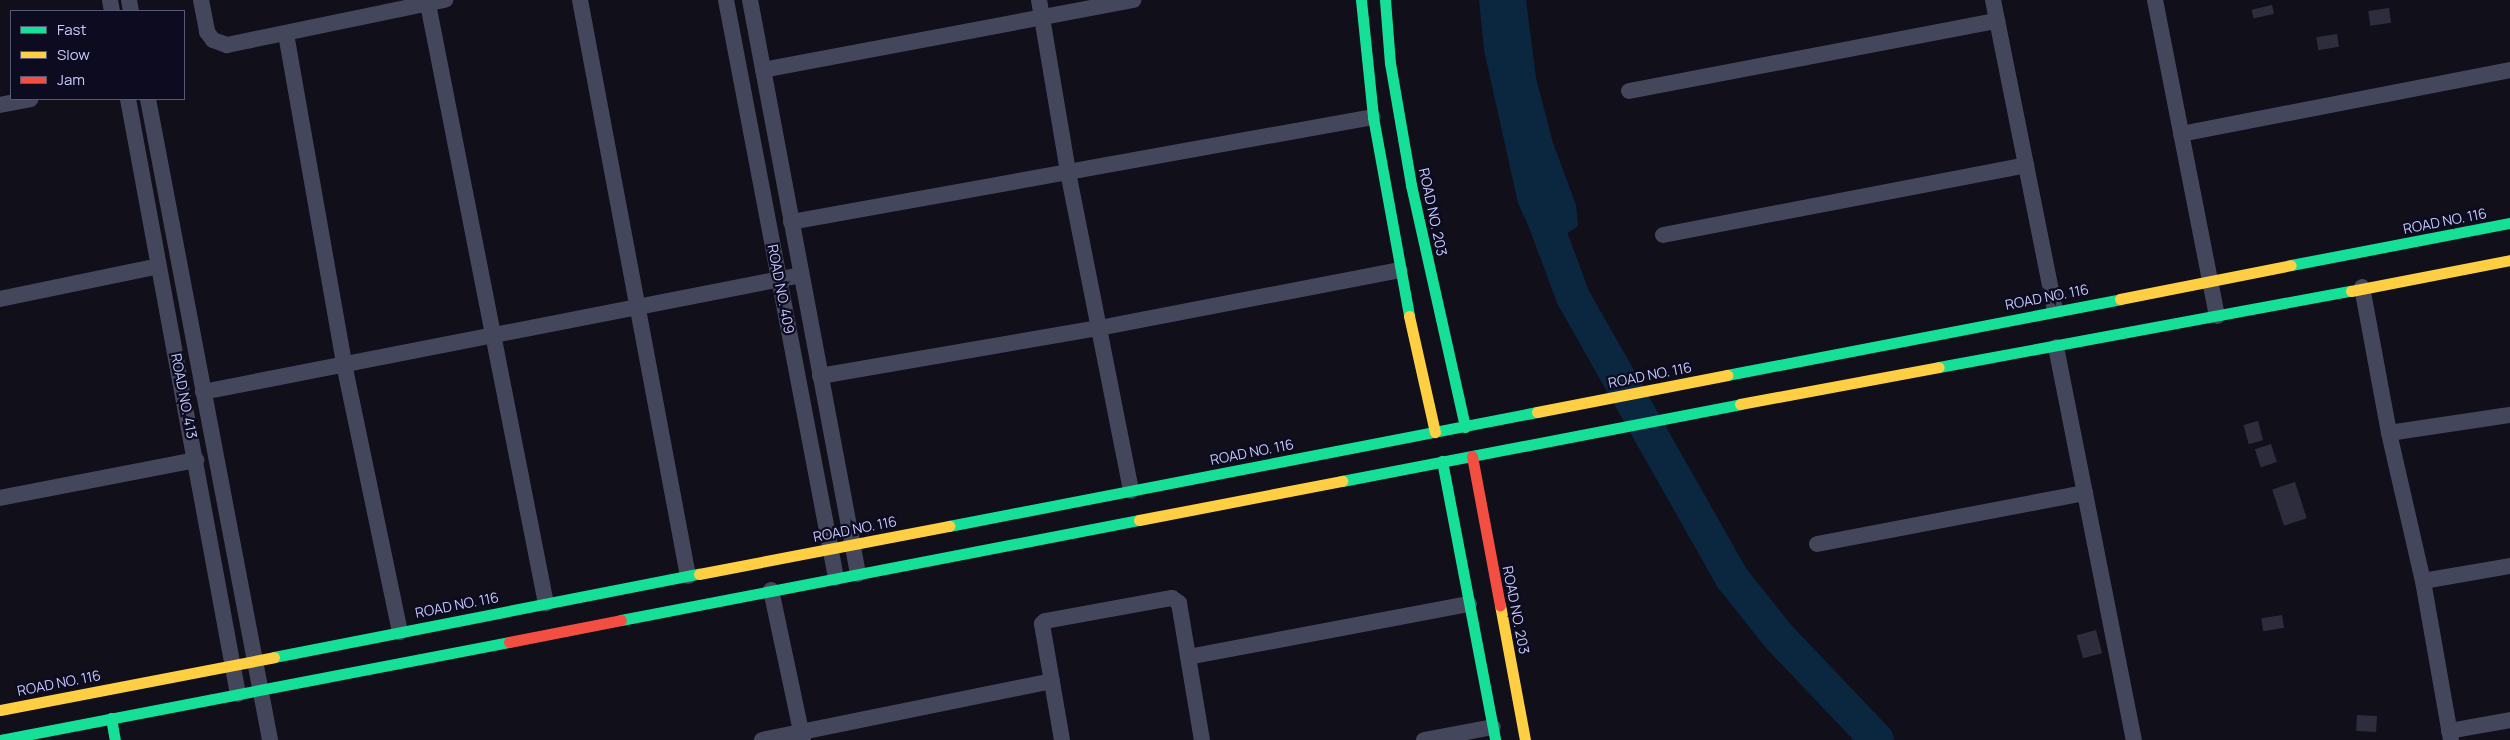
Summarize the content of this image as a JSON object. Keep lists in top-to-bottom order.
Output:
{
  "streets": {
    "street": [
      "ROAD NO. 203",
      "ROAD NO. 116",
      "ROAD NO. 409",
      "ROAD NO. 413"
    ]
  },
  "crossings": [
    ["ROAD NO. 203", "ROAD NO. 116"],
    ["ROAD NO. 116", "ROAD NO. 409"],
    ["ROAD NO. 116", "ROAD NO. 413"]
  ],
  "legend": ["Fast", "Slow", "Jam"]
}
